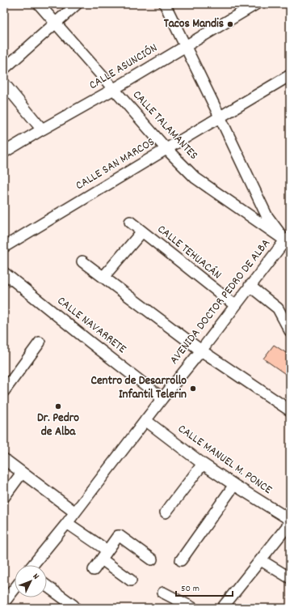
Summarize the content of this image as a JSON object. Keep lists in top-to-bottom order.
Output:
{
  "streets": {
    "street": [
      "CALLE ASUNCIÓN",
      "CALLE TALAMANTES",
      "CALLE SAN MARCOS",
      "CALLE TEHUACÁN",
      "AVENIDA DOCTOR PEDRO DE ALBA",
      "CALLE NAVARRETE",
      "CALLE MANUEL M. PONCE"
    ]
  },
  "crossings": [
    ["CALLE ASUNCIÓN", "CALLE TALAMANTES"],
    ["CALLE TALAMANTES", "CALLE SAN MARCOS"],
    ["CALLE TEHUACÁN", "AVENIDA DOCTOR PEDRO DE ALBA"],
    ["AVENIDA DOCTOR PEDRO DE ALBA", "CALLE NAVARRETE"],
    ["AVENIDA DOCTOR PEDRO DE ALBA", "CALLE MANUEL M. PONCE"]
  ],
  "places": ["Tacos Mandis", "Centro de Desarrollo Infantil Telerin", "Dr. Pedro de Alba"],
  "scale_bar": "50 m",
  "north": "top right"
}
